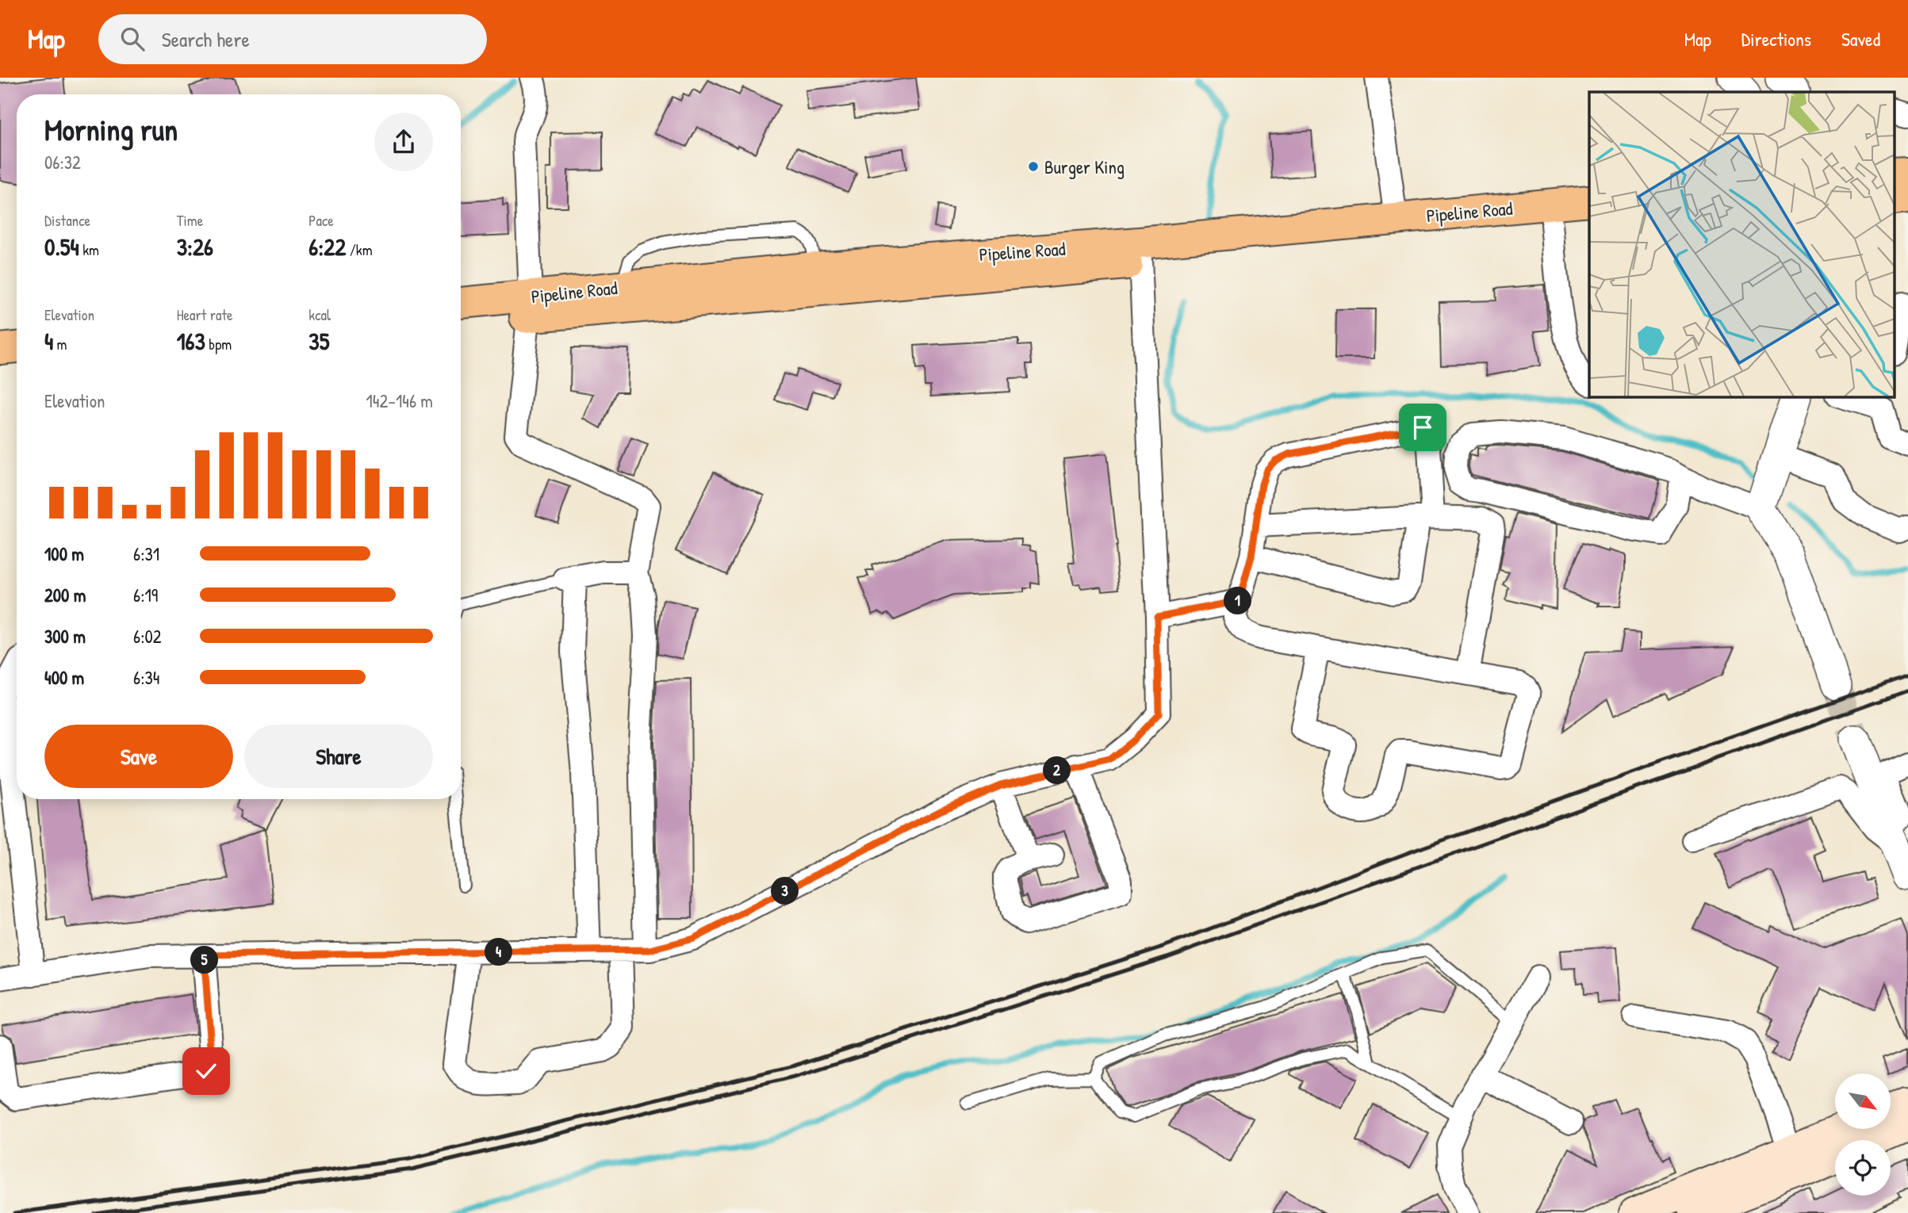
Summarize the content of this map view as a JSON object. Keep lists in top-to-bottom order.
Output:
{
  "streets": {
    "main road": ["Pipeline Road"]
  },
  "places": ["Burger King"],
  "north": "bottom right",
  "page": {
    "header": "Map",
    "search": "Search here",
    "nav": ["Map", "Directions", "Saved"],
    "heading": ["Morning run", "06:32"],
    "stats": [
      ["Distance", "0.54 km"],
      ["Time", "3:26"],
      ["Pace", "6:22 /km"],
      ["Elevation", "4 m"],
      ["Heart rate", "163 bpm"],
      ["kcal", "35"]
    ],
    "chart": ["Elevation", "142–146 m"],
    "list": [
      {
        "name": "100 m",
        "note": "6:31"
      },
      {
        "name": "200 m",
        "note": "6:19"
      },
      {
        "name": "300 m",
        "note": "6:02"
      },
      {
        "name": "400 m",
        "note": "6:34"
      }
    ],
    "pins": [
      "1",
      "2",
      "3",
      "4",
      "5"
    ],
    "buttons": ["Save", "Share"]
  }
}
